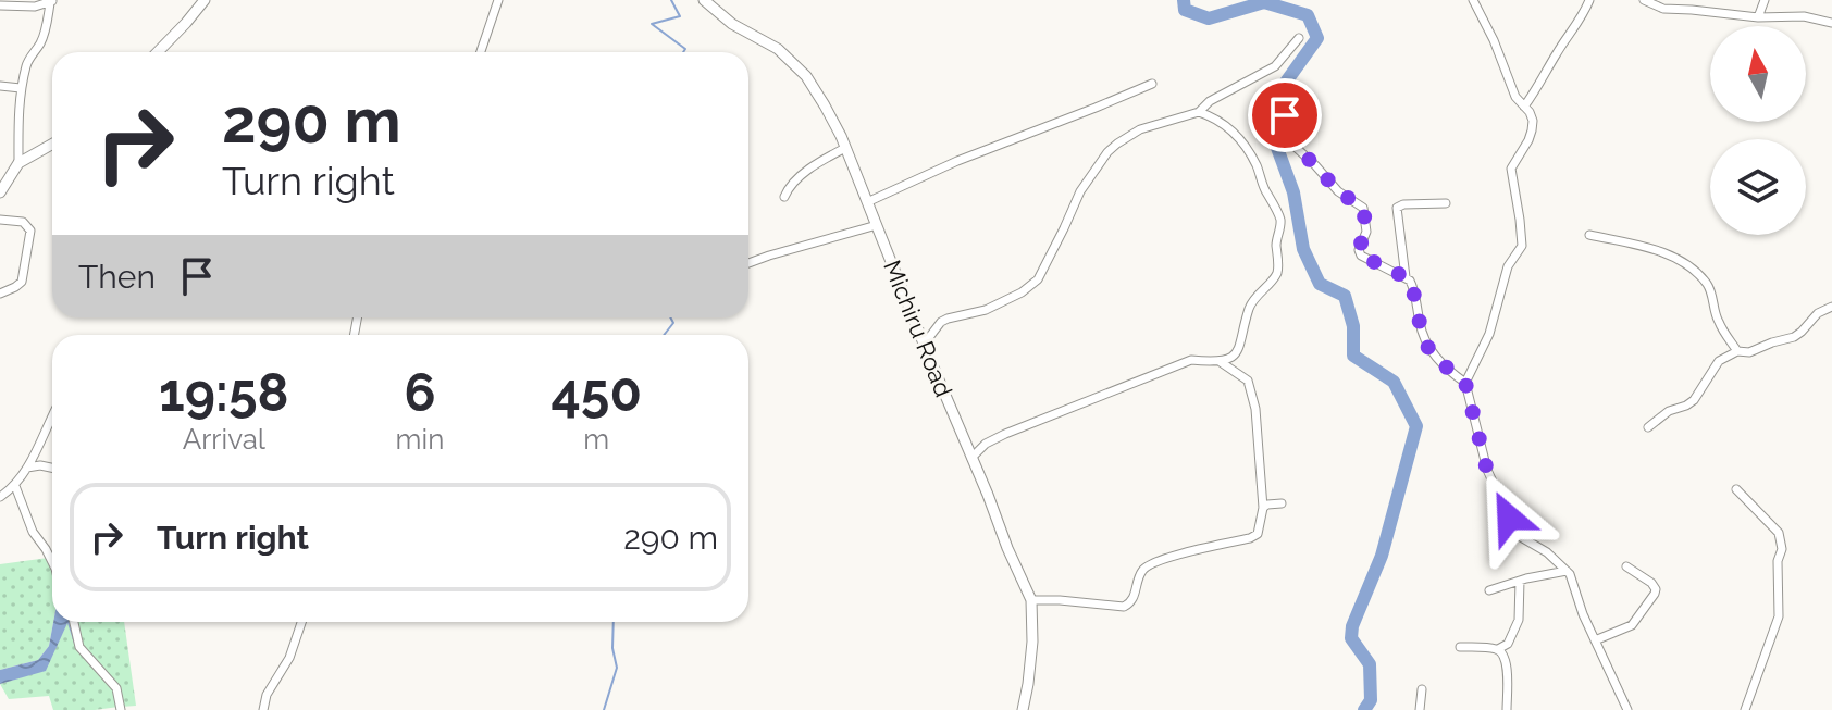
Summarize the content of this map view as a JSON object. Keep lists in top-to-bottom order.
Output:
{
  "streets": {
    "street": ["Michiru Road"]
  },
  "north": "top",
  "page": {
    "turn": ["290 m", "Turn right"],
    "then": "Then",
    "eta": [
      "19:58",
      "Arrival",
      "6",
      "min",
      "450",
      "m"
    ],
    "list": [
      {
        "name": "Turn right",
        "value": "290 m"
      }
    ]
  }
}
